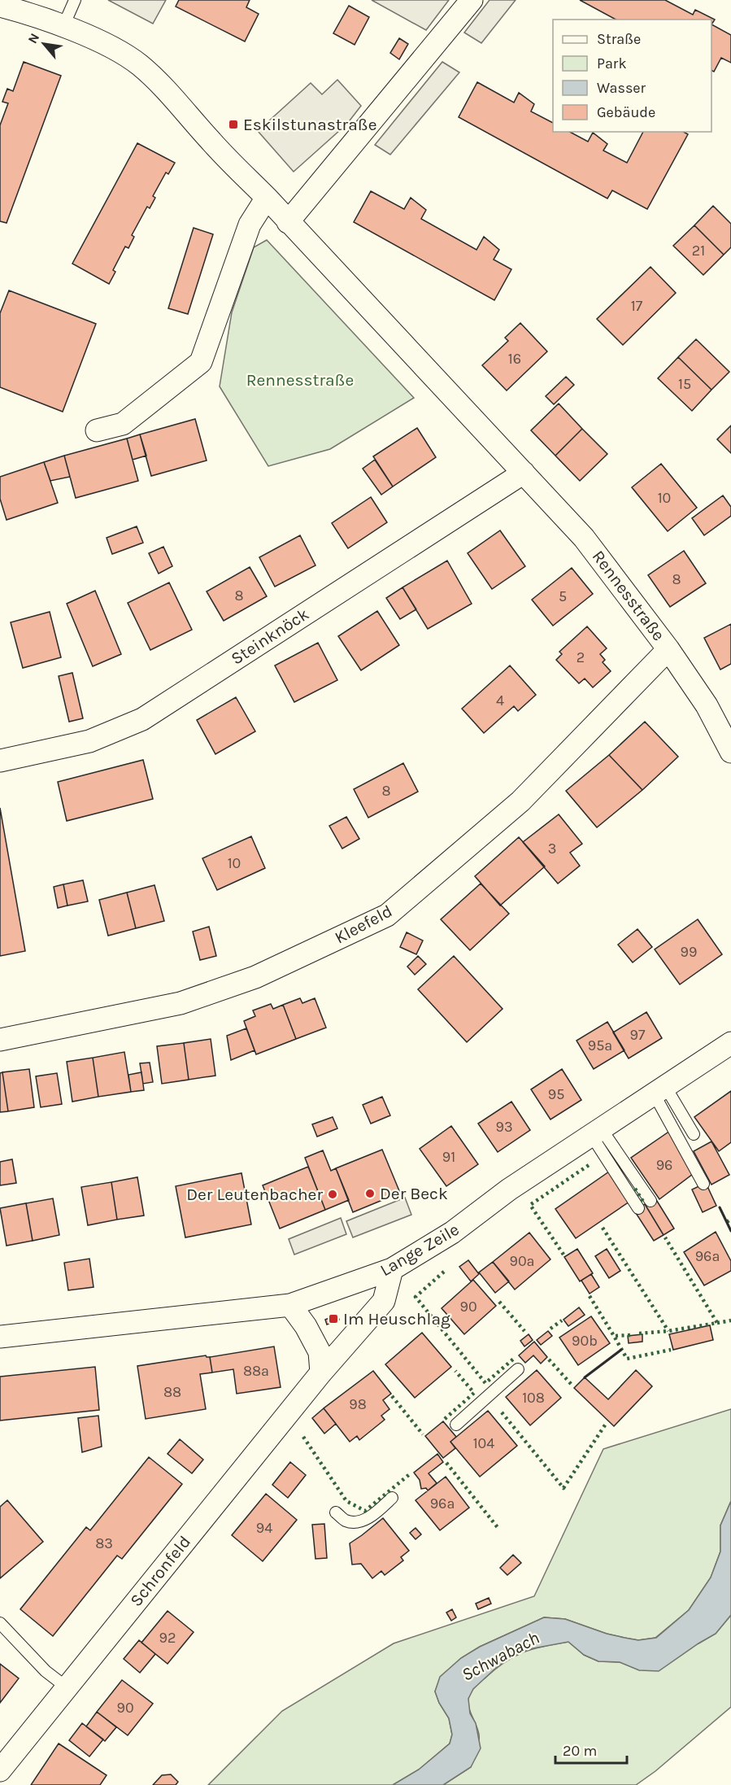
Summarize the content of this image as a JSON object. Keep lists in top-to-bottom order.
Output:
{
  "streets": {
    "street": [
      "Rennesstraße",
      "Steinknöck",
      "Kleefeld",
      "Lange Zeile",
      "Schronfeld"
    ]
  },
  "crossings": [
    ["Rennesstraße", "Steinknöck"],
    ["Rennesstraße", "Kleefeld"],
    ["Lange Zeile", "Schronfeld"]
  ],
  "water": ["Schwabach"],
  "parks": ["Rennesstraße"],
  "places": {
    "transit": ["Eskilstunastraße", "Im Heuschlag"],
    "other": ["Der Beck", "Der Leutenbacher"]
  },
  "house_numbers": [
    "21",
    "17",
    "16",
    "15",
    "10",
    "8",
    "8",
    "5",
    "2",
    "4",
    "8",
    "3",
    "10",
    "99",
    "97",
    "95a",
    "95",
    "93",
    "91",
    "96",
    "96a",
    "90a",
    "90",
    "90b",
    "88a",
    "88",
    "108",
    "98",
    "104",
    "96a",
    "94",
    "83",
    "92",
    "90"
  ],
  "legend": [
    "Straße",
    "Park",
    "Wasser",
    "Gebäude"
  ],
  "scale_bar": "20 m",
  "north": "top left"
}
